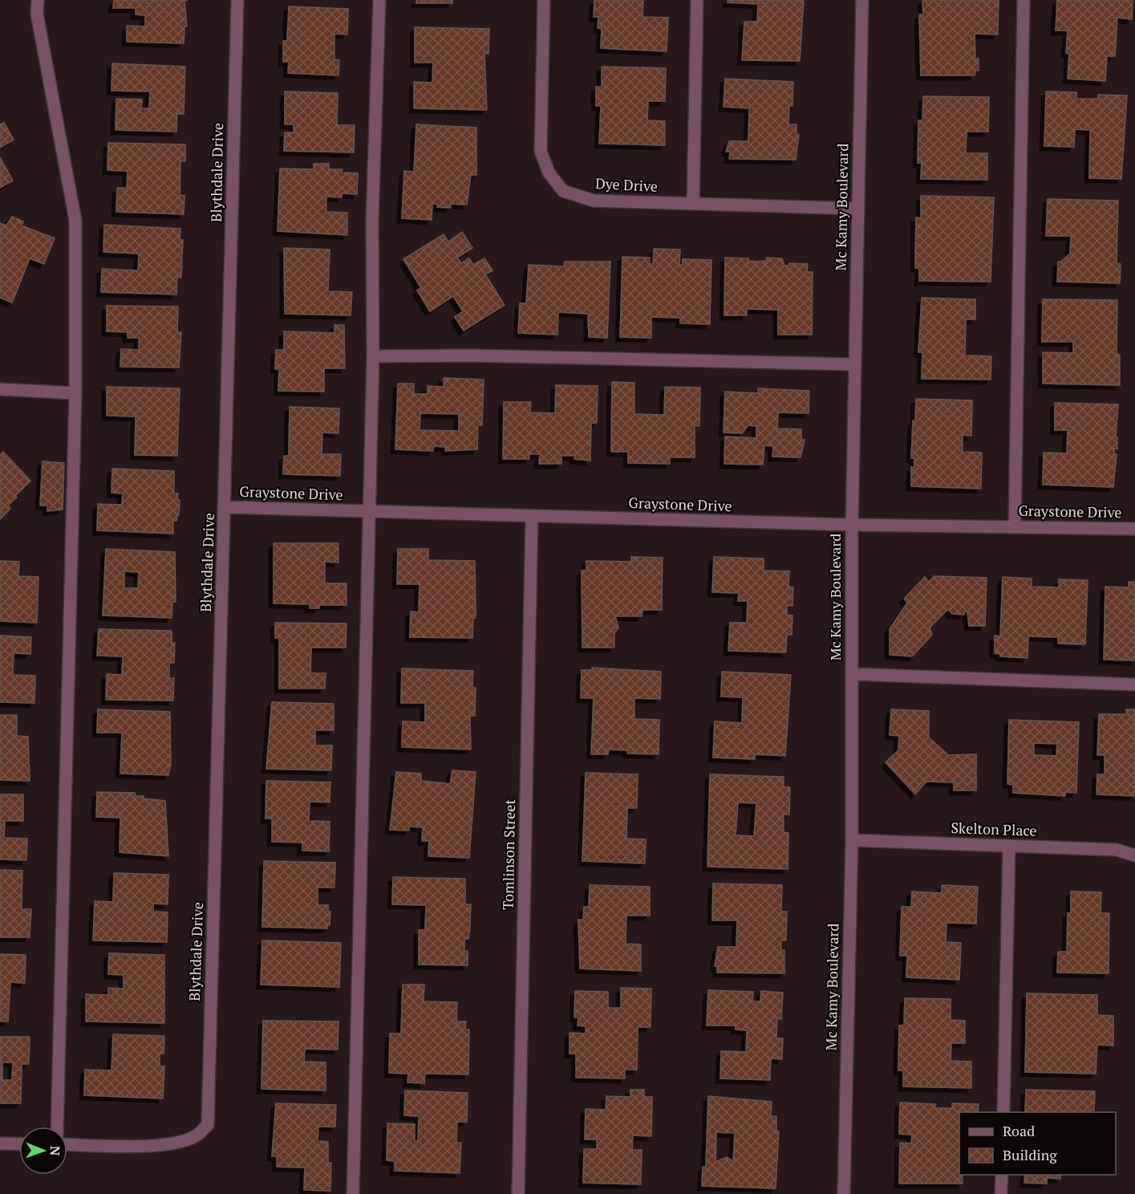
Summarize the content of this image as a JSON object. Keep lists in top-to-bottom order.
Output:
{
  "streets": {
    "street": [
      "Blythdale Drive",
      "Dye Drive",
      "Mc Kamy Boulevard",
      "Graystone Drive",
      "Skelton Place",
      "Tomlinson Street"
    ]
  },
  "crossings": [
    ["Blythdale Drive", "Graystone Drive"],
    ["Dye Drive", "Mc Kamy Boulevard"],
    ["Mc Kamy Boulevard", "Graystone Drive"],
    ["Mc Kamy Boulevard", "Skelton Place"],
    ["Graystone Drive", "Tomlinson Street"]
  ],
  "legend": ["Road", "Building"],
  "north": "right"
}
